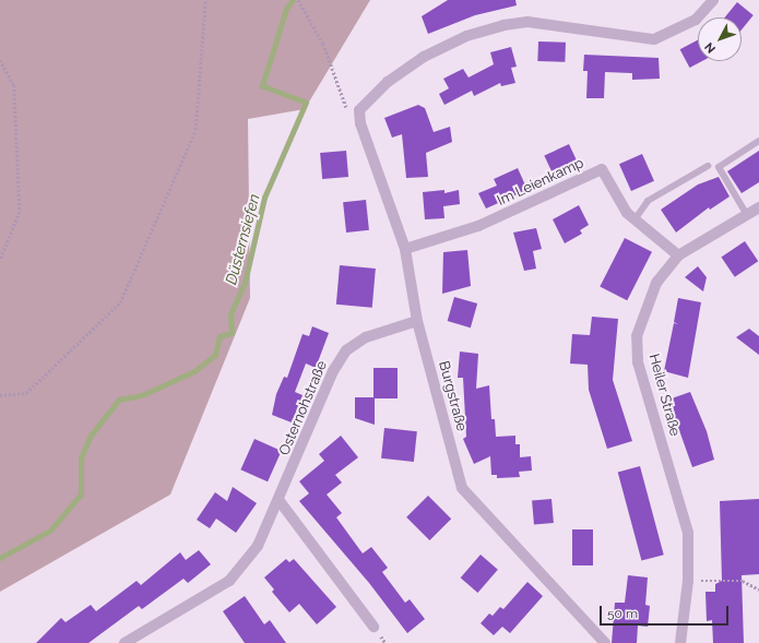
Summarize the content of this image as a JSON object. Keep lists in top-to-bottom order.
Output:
{
  "streets": {
    "street": [
      "Im Leienkamp",
      "Heiler Straße",
      "Burgstraße",
      "Osternohstraße"
    ]
  },
  "crossings": [
    ["Im Leienkamp", "Heiler Straße"],
    ["Im Leienkamp", "Burgstraße"],
    ["Burgstraße", "Osternohstraße"]
  ],
  "water": ["Düsternsiefen"],
  "scale_bar": "50 m",
  "north": "bottom left"
}
